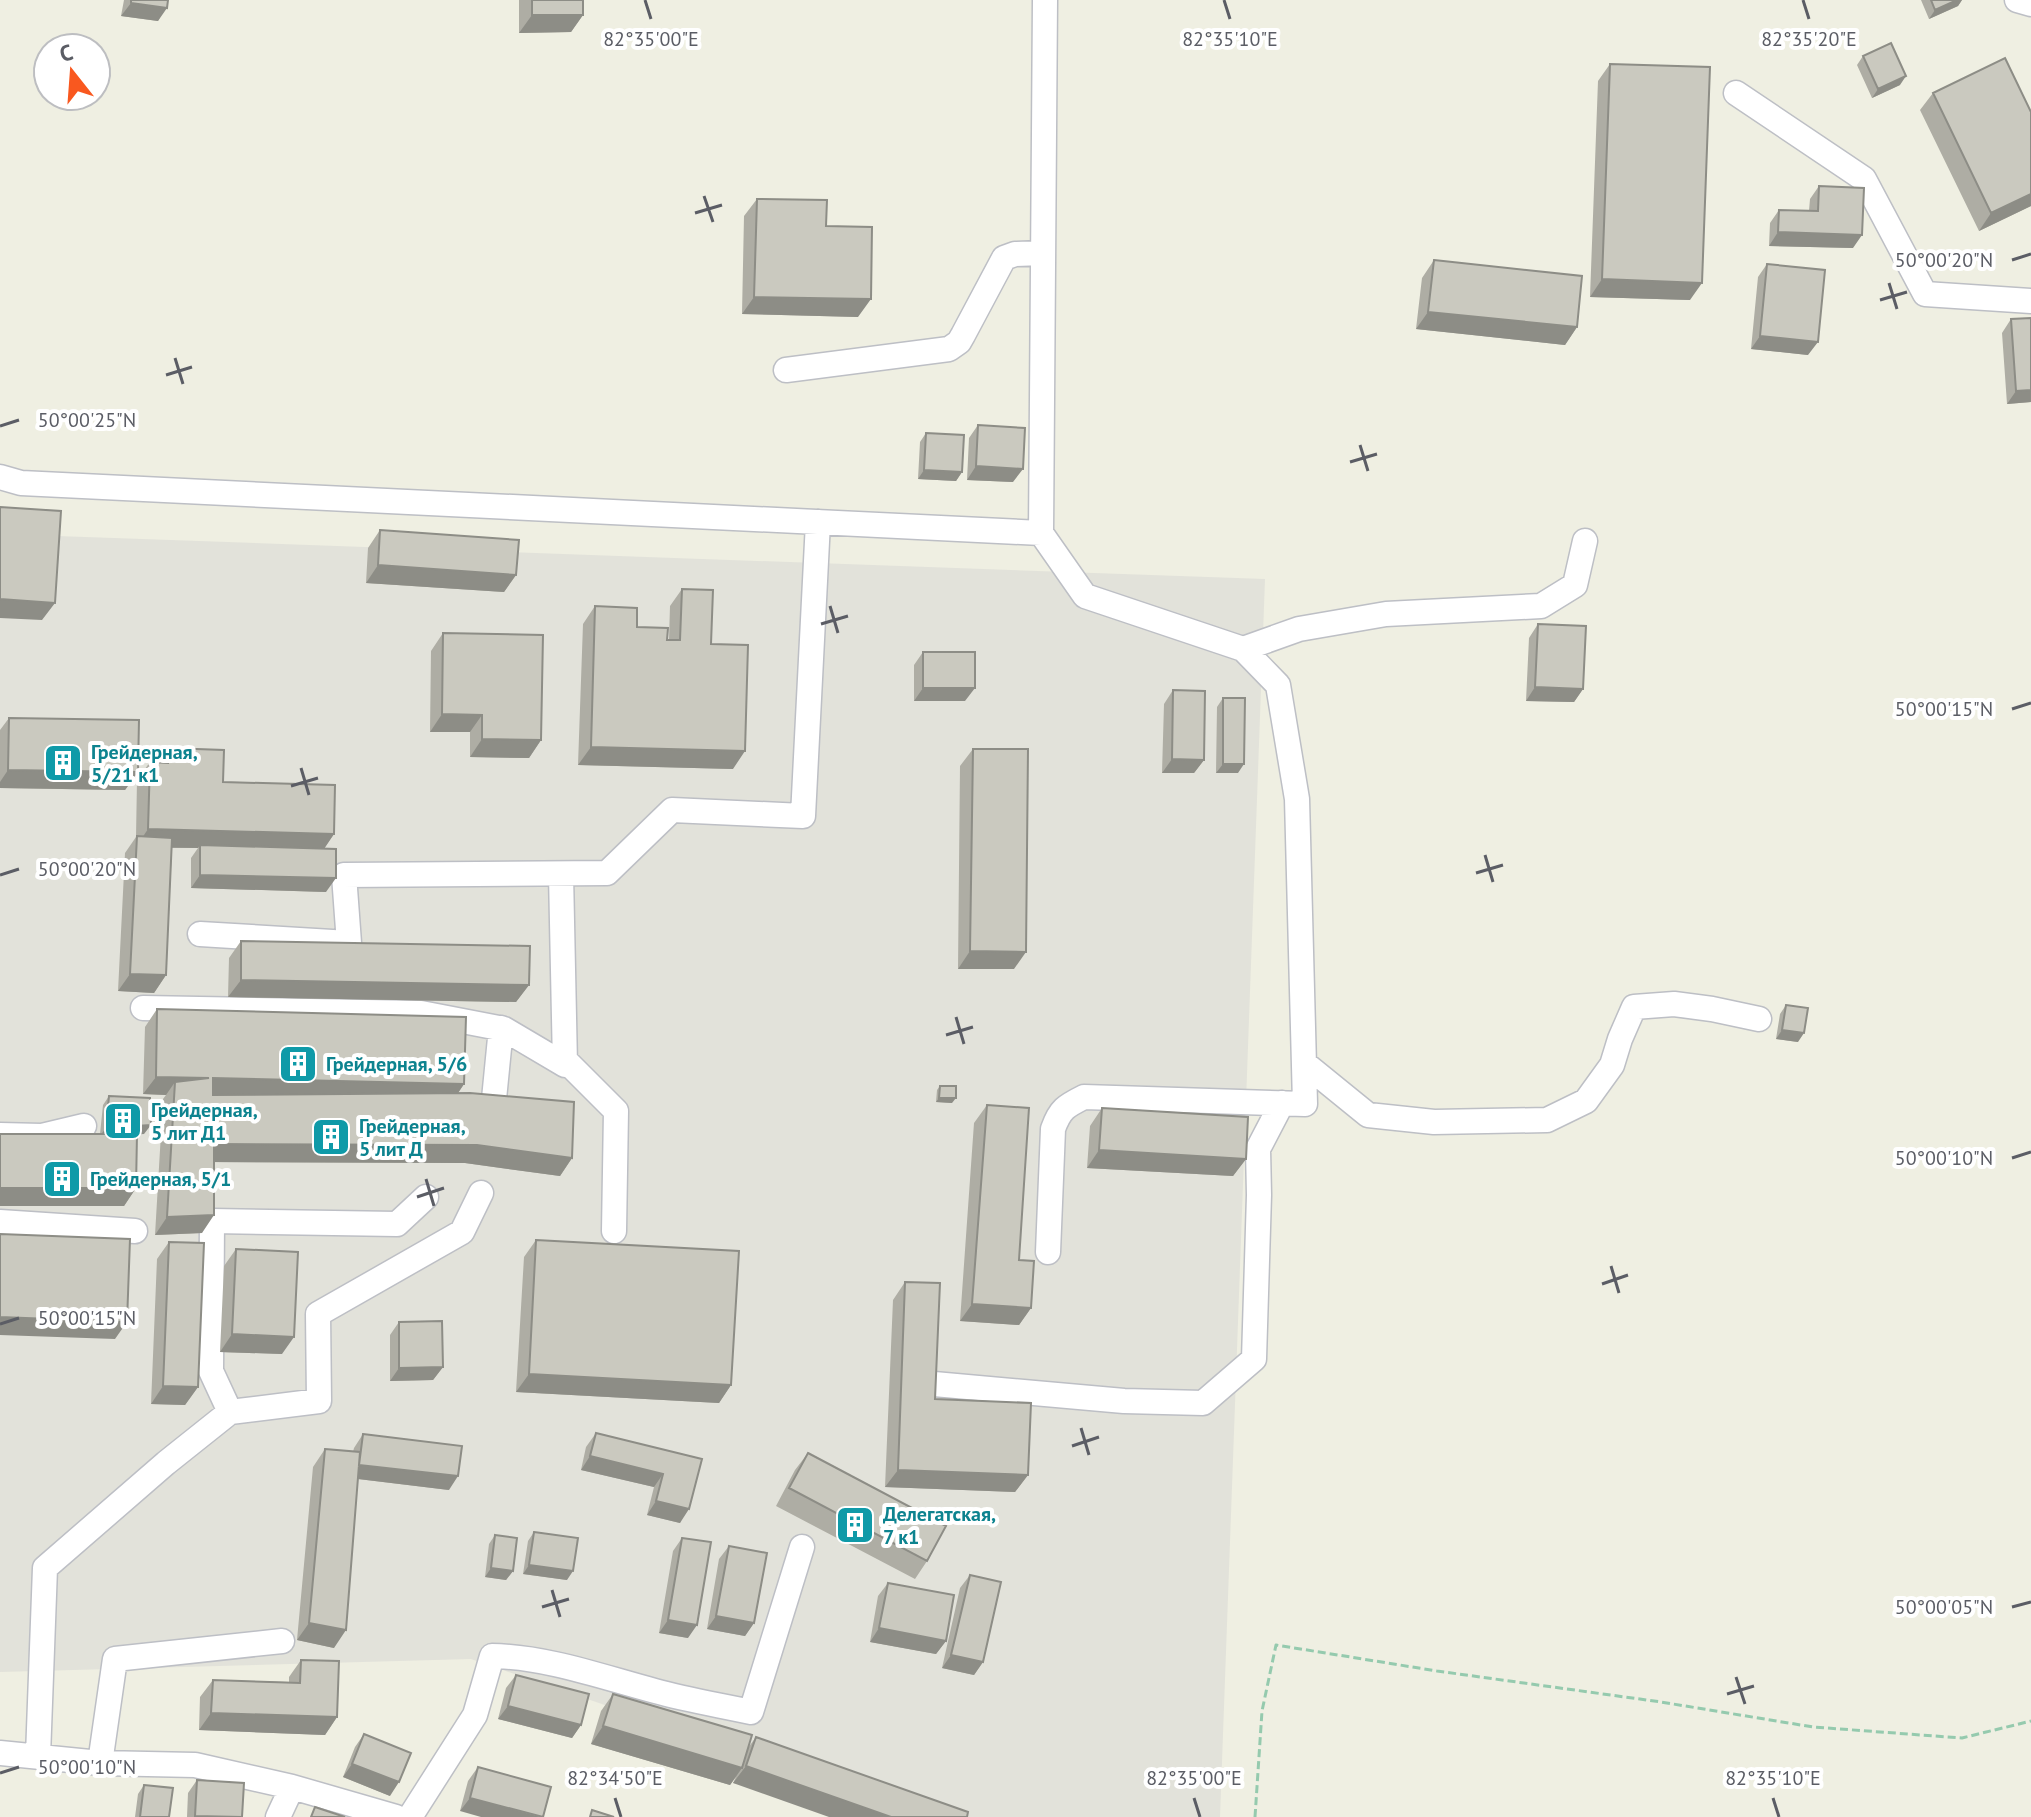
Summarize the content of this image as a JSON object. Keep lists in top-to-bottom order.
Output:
{
  "places": {
    "building": [
      "Грейдерная, 5/21 к1",
      "Грейдерная, 5/6",
      "Грейдерная, 5 лит Д1",
      "Грейдерная, 5 лит Д",
      "Грейдерная, 5/1",
      "Делегатская, 7 к1"
    ]
  },
  "north": "top",
  "coordinates": [
    "82°35'00\"E",
    "82°35'10\"E",
    "82°35'20\"E",
    "50°00'20\"N",
    "50°00'25\"N",
    "50°00'15\"N",
    "50°00'10\"N",
    "50°00'05\"N",
    "82°34'50\"E"
  ]
}
